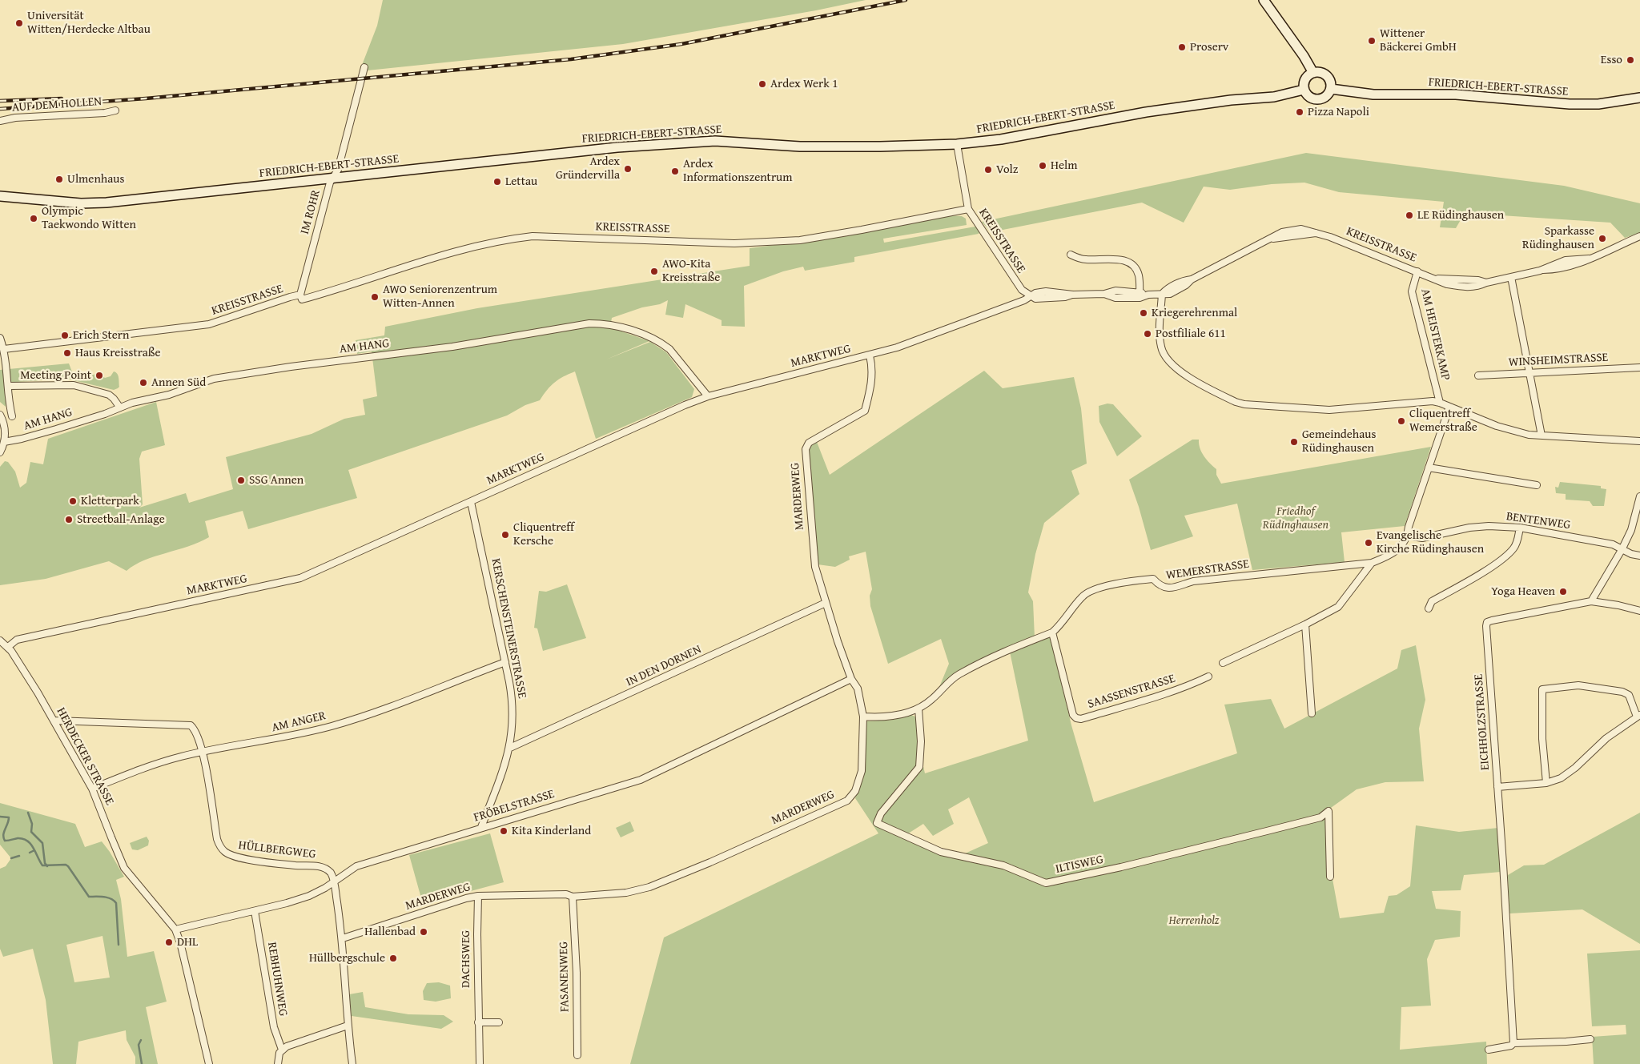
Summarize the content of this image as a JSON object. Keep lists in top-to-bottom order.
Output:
{
  "streets": {
    "street": [
      "FRIEDRICH-EBERT-STRASSE",
      "AUF DEM HOLLEN",
      "IM ROHR",
      "KREISSTRASSE",
      "AM HEISTERKAMP",
      "AM HANG",
      "MARKTWEG",
      "WINSHEIMSTRASSE",
      "MARDERWEG",
      "BENTENWEG",
      "WEMERSTRASSE",
      "KERSCHENSTEINERSTRASSE",
      "IN DEN DORNEN",
      "SAASSENSTRASSE",
      "AM ANGER",
      "EICHHOLZSTRASSE",
      "HERDECKER STRASSE",
      "FRÖBELSTRASSE",
      "HÜLLBERGWEG",
      "ILTISWEG",
      "DACHSWEG",
      "FASANENWEG",
      "REBHUHNWEG"
    ]
  },
  "crossings": [
    ["FRIEDRICH-EBERT-STRASSE", "IM ROHR"],
    ["IM ROHR", "KREISSTRASSE"],
    ["KREISSTRASSE", "AM HEISTERKAMP"],
    ["KREISSTRASSE", "MARKTWEG"],
    ["AM HANG", "MARKTWEG"],
    ["MARKTWEG", "MARDERWEG"],
    ["MARKTWEG", "KERSCHENSTEINERSTRASSE"],
    ["MARKTWEG", "HERDECKER STRASSE"],
    ["MARDERWEG", "WEMERSTRASSE"],
    ["MARDERWEG", "IN DEN DORNEN"],
    ["MARDERWEG", "FRÖBELSTRASSE"],
    ["MARDERWEG", "HÜLLBERGWEG"],
    ["MARDERWEG", "DACHSWEG"],
    ["MARDERWEG", "FASANENWEG"],
    ["BENTENWEG", "WEMERSTRASSE"],
    ["WEMERSTRASSE", "SAASSENSTRASSE"],
    ["WEMERSTRASSE", "ILTISWEG"],
    ["KERSCHENSTEINERSTRASSE", "IN DEN DORNEN"],
    ["KERSCHENSTEINERSTRASSE", "AM ANGER"],
    ["KERSCHENSTEINERSTRASSE", "FRÖBELSTRASSE"],
    ["AM ANGER", "HERDECKER STRASSE"],
    ["AM ANGER", "HÜLLBERGWEG"],
    ["HERDECKER STRASSE", "FRÖBELSTRASSE"],
    ["HERDECKER STRASSE", "HÜLLBERGWEG"],
    ["FRÖBELSTRASSE", "HÜLLBERGWEG"],
    ["FRÖBELSTRASSE", "REBHUHNWEG"]
  ],
  "parks": ["Friedhof Rüdinghausen", "Herrenholz"],
  "places": [
    "Universität Witten/Herdecke Altbau",
    "Wittener Bäckerei GmbH",
    "Proserv",
    "Esso",
    "Ardex Werk 1",
    "Pizza Napoli",
    "Helm",
    "Ardex Gründervilla",
    "Volz",
    "Ardex Informationszentrum",
    "Ulmenhaus",
    "Lettau",
    "LE Rüdinghausen",
    "Olympic Taekwondo Witten",
    "Sparkasse Rüdinghausen",
    "AWO-Kita Kreisstraße",
    "AWO Seniorenzentrum Witten-Annen",
    "Kriegerehrenmal",
    "Postfiliale 611",
    "Erich Stern",
    "Haus Kreisstraße",
    "Meeting Point",
    "Annen Süd",
    "Cliquentreff Wemerstraße",
    "Gemeindehaus Rüdinghausen",
    "SSG Annen",
    "Kletterpark",
    "Streetball-Anlage",
    "Cliquentreff Kersche",
    "Evangelische Kirche Rüdinghausen",
    "Yoga Heaven",
    "Kita Kinderland",
    "Hallenbad",
    "DHL",
    "Hüllbergschule"
  ]
}
